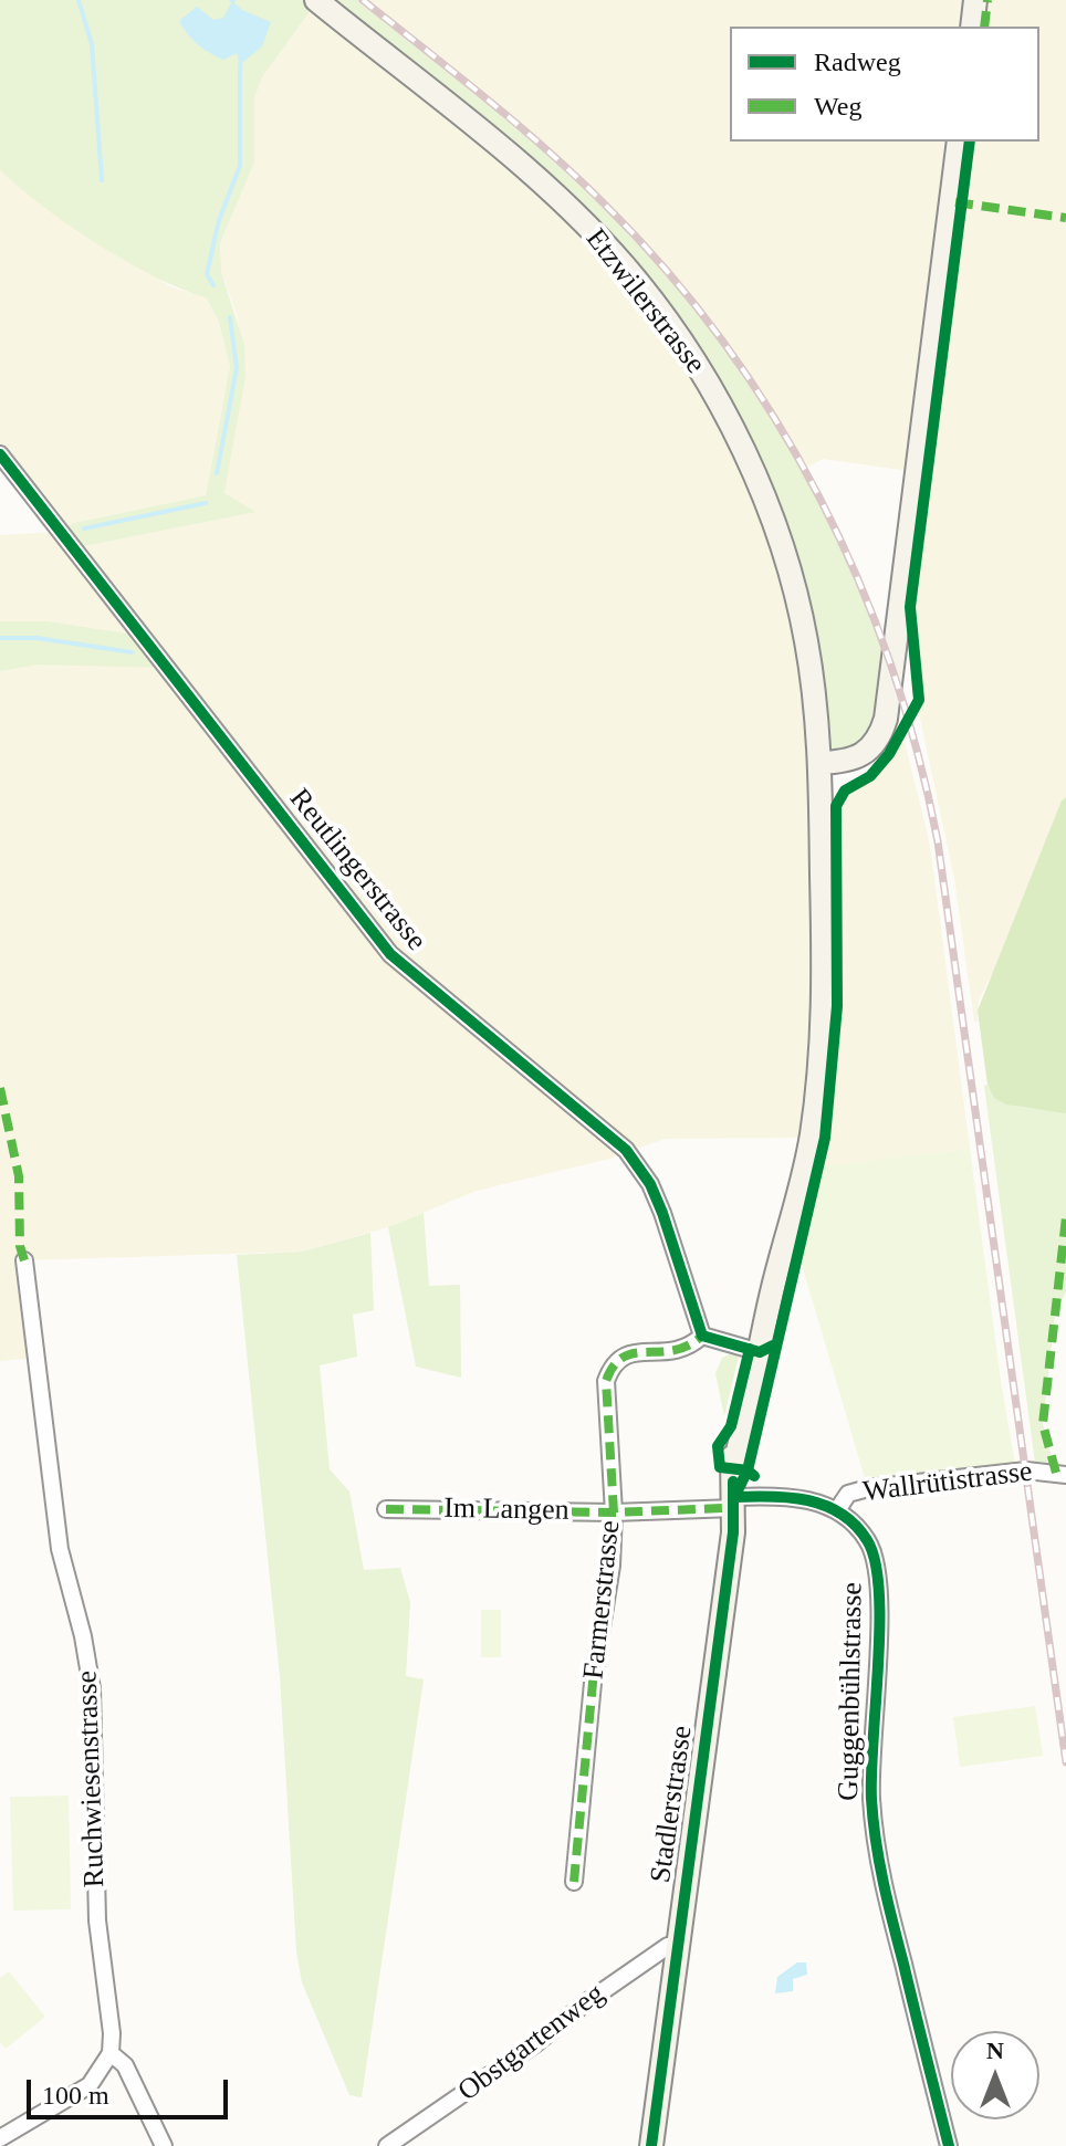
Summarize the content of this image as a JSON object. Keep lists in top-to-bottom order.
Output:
{
  "streets": {
    "main road": ["Etzwilerstrasse", "Stadlerstrasse"],
    "street": [
      "Reutlingerstrasse",
      "Wallrütistrasse",
      "Im Langen",
      "Farmerstrasse",
      "Guggenbühlstrasse",
      "Ruchwiesenstrasse",
      "Obstgartenweg"
    ]
  },
  "crossings": [
    ["Etzwilerstrasse", "Stadlerstrasse"],
    ["Reutlingerstrasse", "Farmerstrasse"],
    ["Wallrütistrasse", "Guggenbühlstrasse"],
    ["Im Langen", "Farmerstrasse"],
    ["Im Langen", "Guggenbühlstrasse"],
    ["Im Langen", "Stadlerstrasse"],
    ["Guggenbühlstrasse", "Stadlerstrasse"],
    ["Stadlerstrasse", "Obstgartenweg"]
  ],
  "legend": ["Radweg", "Weg"],
  "scale_bar": "100 m",
  "north": "top"
}
